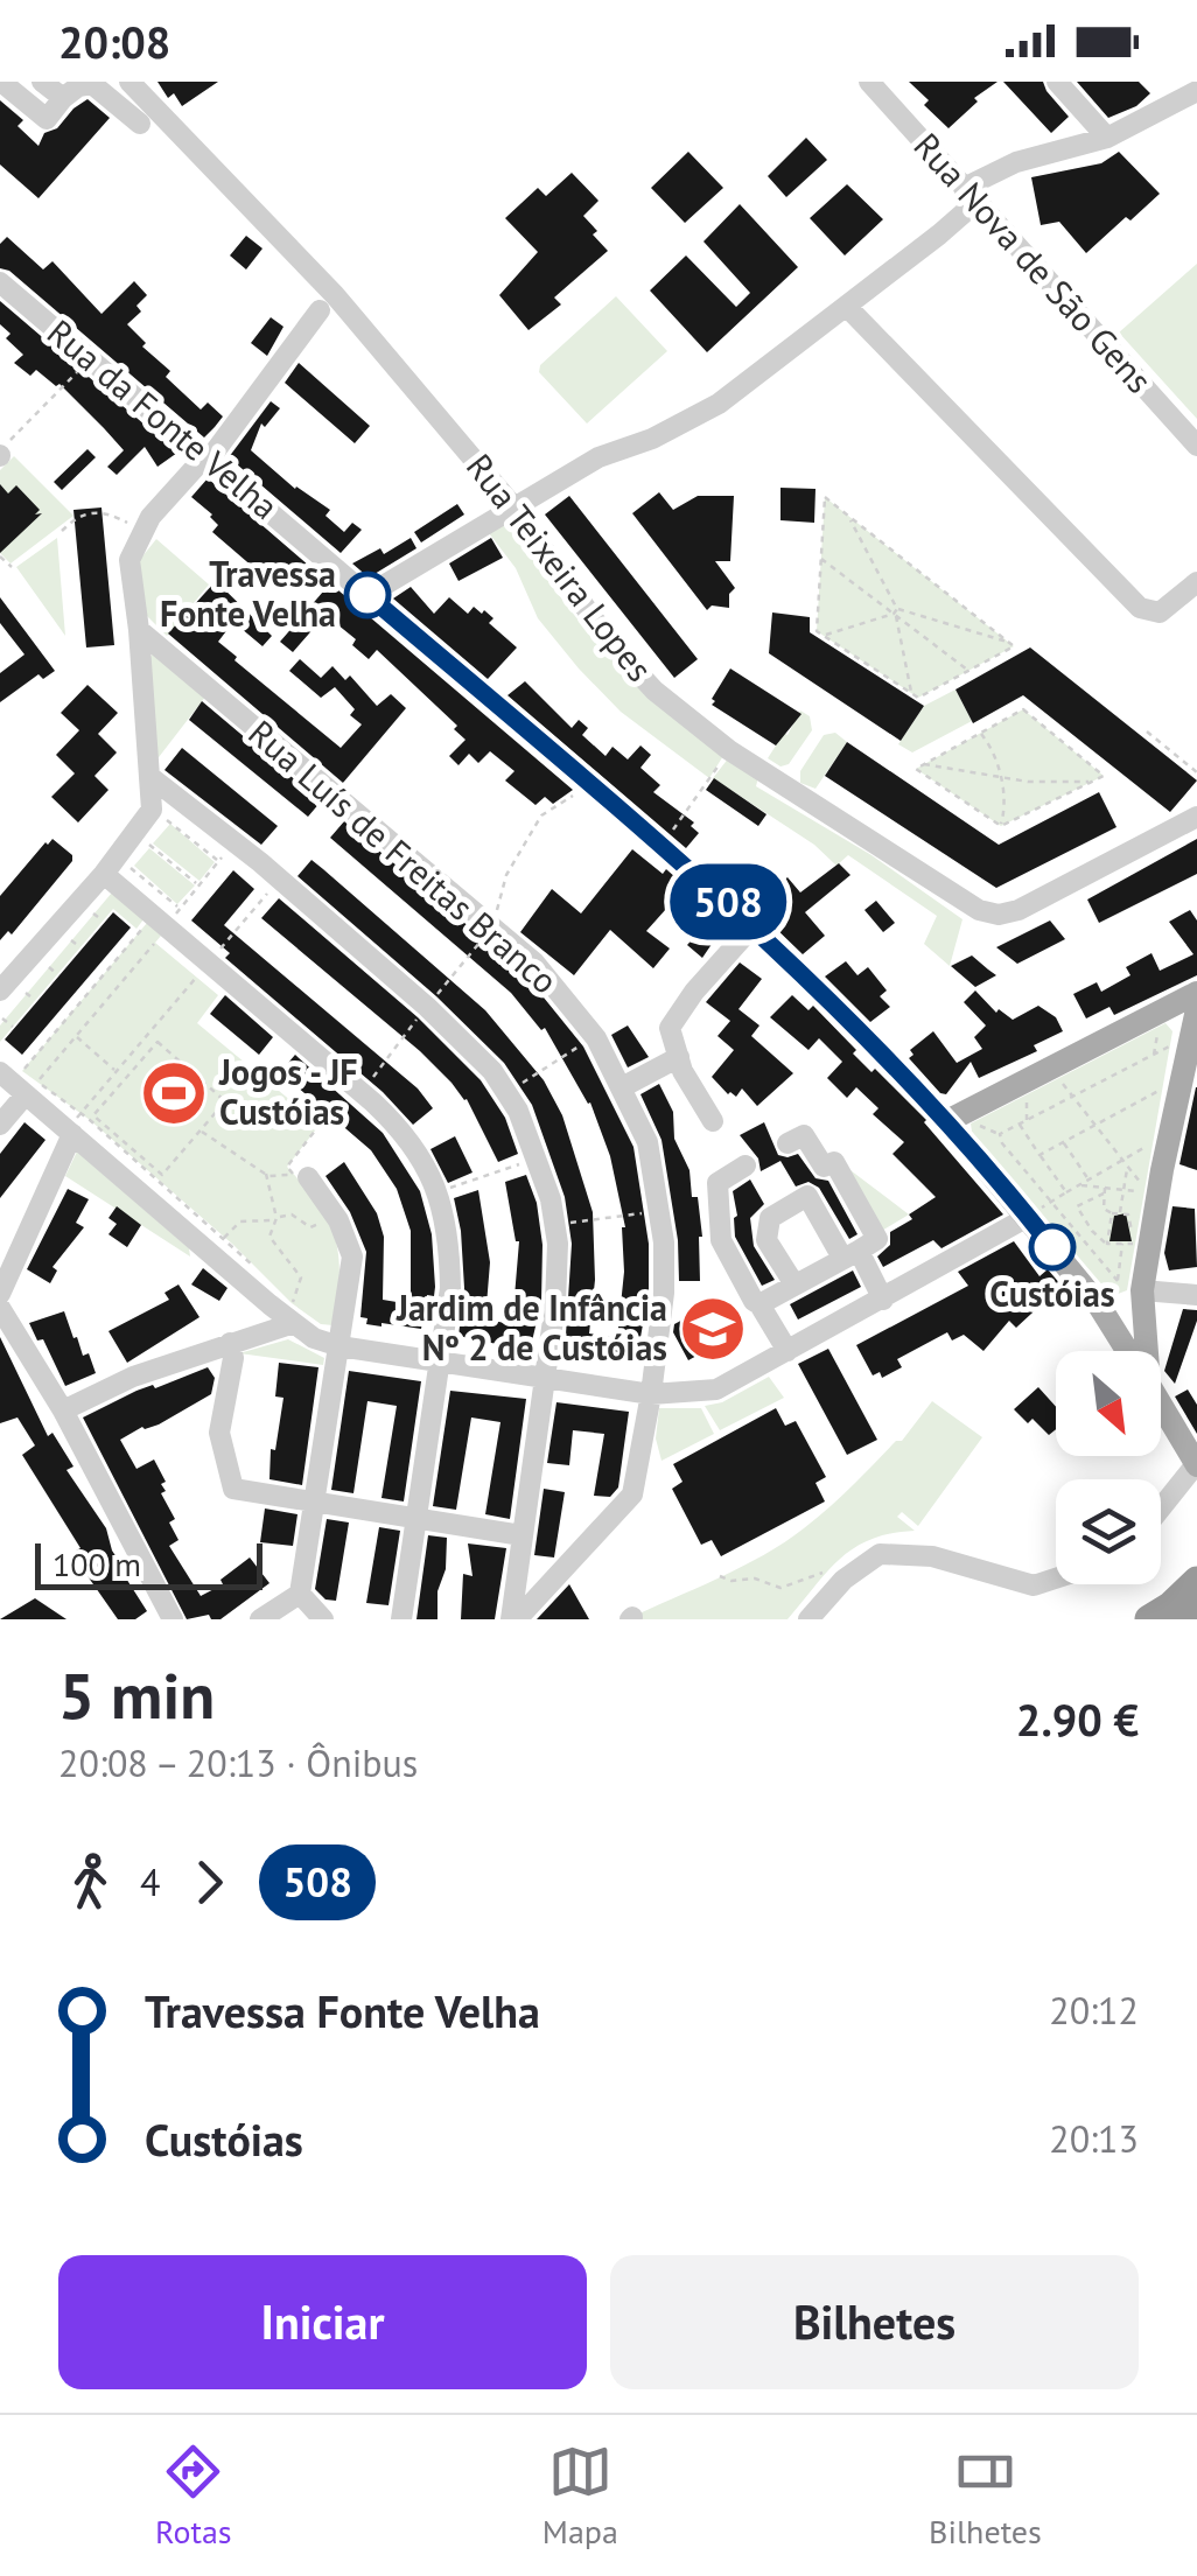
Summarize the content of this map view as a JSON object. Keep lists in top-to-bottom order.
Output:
{
  "streets": {
    "street": [
      "Rua Nova de São Gens",
      "Rua da Fonte Velha",
      "Rua Teixeira Lopes",
      "Rua Luís de Freitas Branco"
    ]
  },
  "places": {
    "other": ["Travessa Fonte Velha", "Custóias"],
    "sports": ["Jogos - JF Custóias"],
    "school or university": ["Jardim de Infância Nº 2 de Custóias"]
  },
  "lines": ["bus line 508"],
  "scale_bar": "100 m",
  "north": "bottom right",
  "page": {
    "status": "20:08",
    "on_map": "508",
    "scale": "100 m",
    "heading": ["5 min", "20:08 – 20:13 · Ônibus", "2.90 €"],
    "legs": ["4", "508"],
    "list": [
      {
        "name": "Travessa Fonte Velha",
        "value": "20:12"
      },
      {
        "name": "Custóias",
        "value": "20:13"
      }
    ],
    "buttons": ["Iniciar", "Bilhetes"],
    "tabs": ["Rotas", "Mapa", "Bilhetes"]
  }
}
